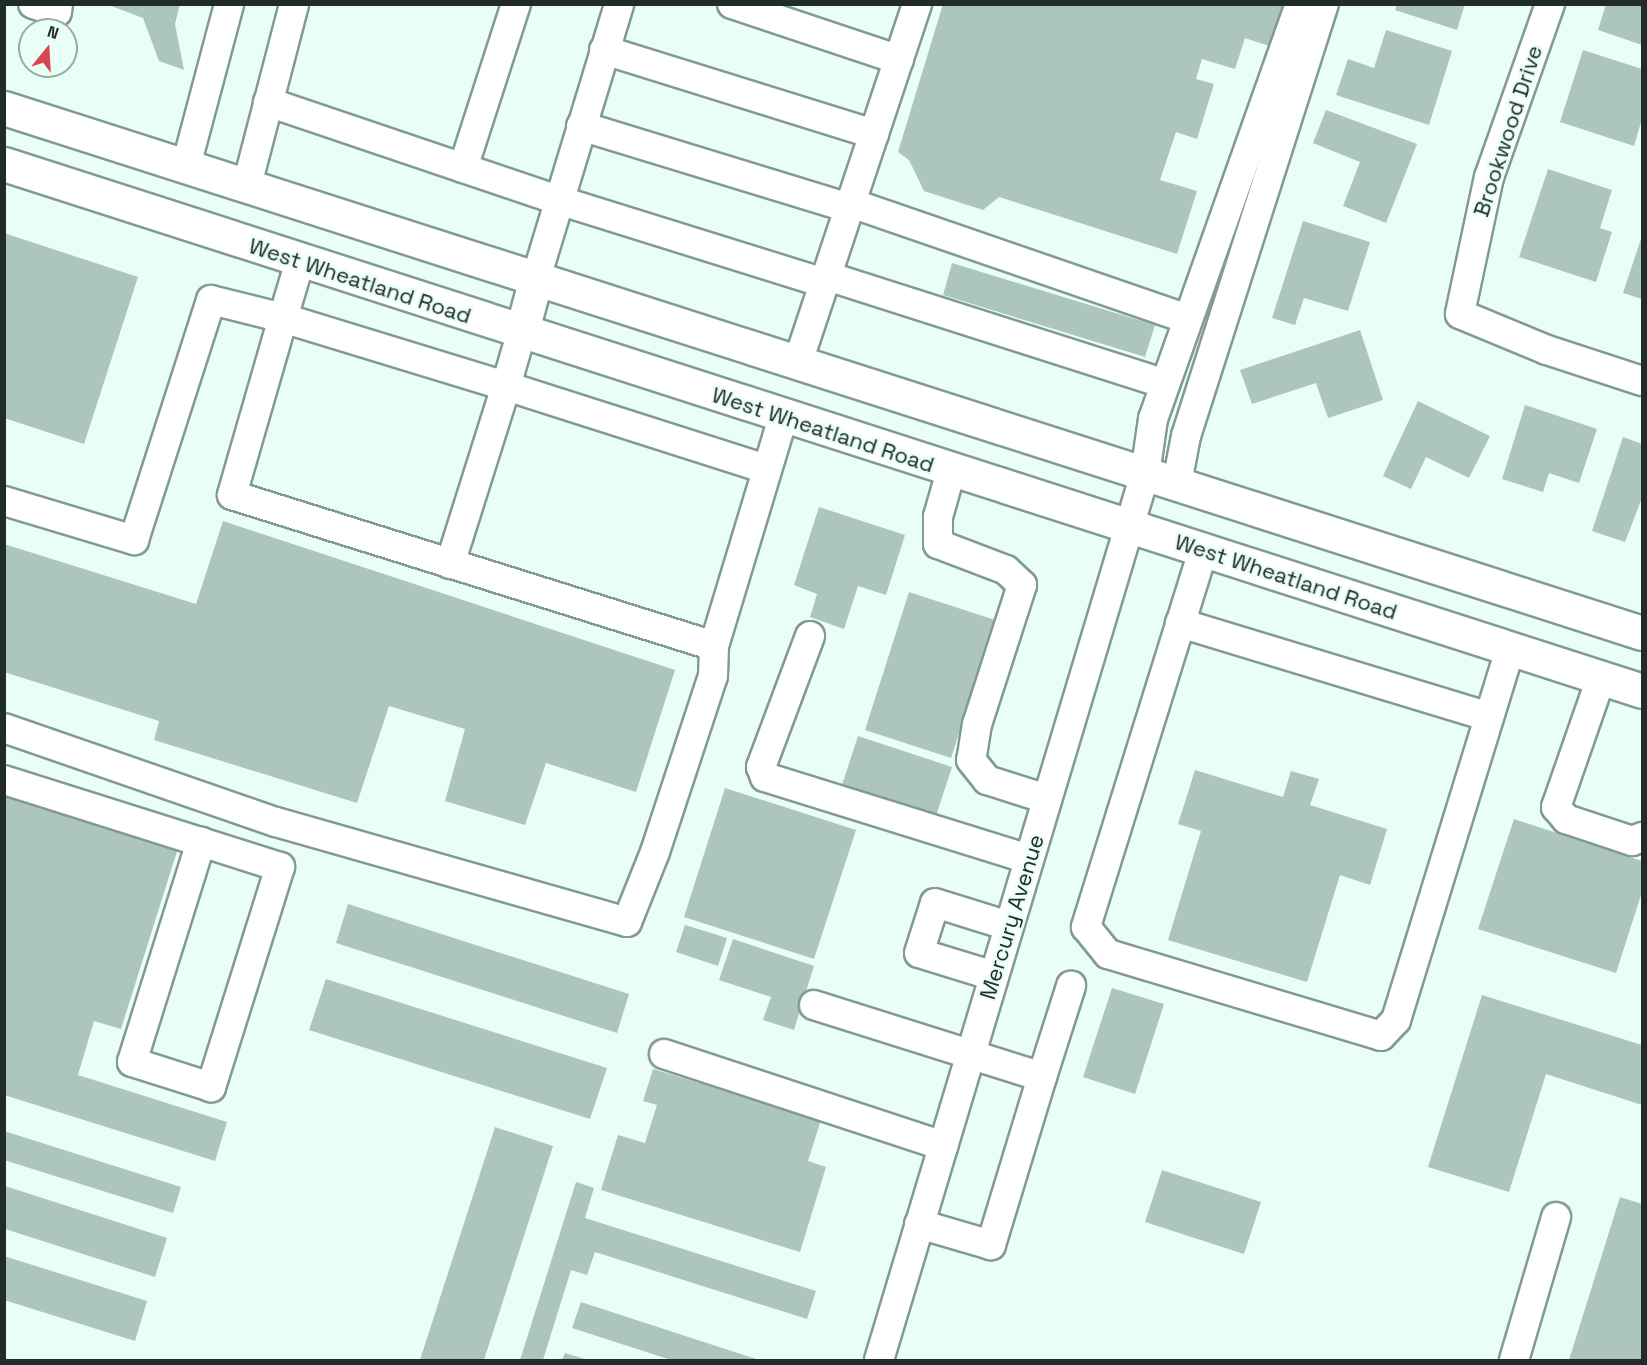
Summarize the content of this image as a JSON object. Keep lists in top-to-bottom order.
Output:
{
  "streets": {
    "main road": ["West Wheatland Road"],
    "street": ["Brookwood Drive", "Mercury Avenue"]
  },
  "crossings": [
    ["West Wheatland Road", "Mercury Avenue"]
  ],
  "north": "top"
}
